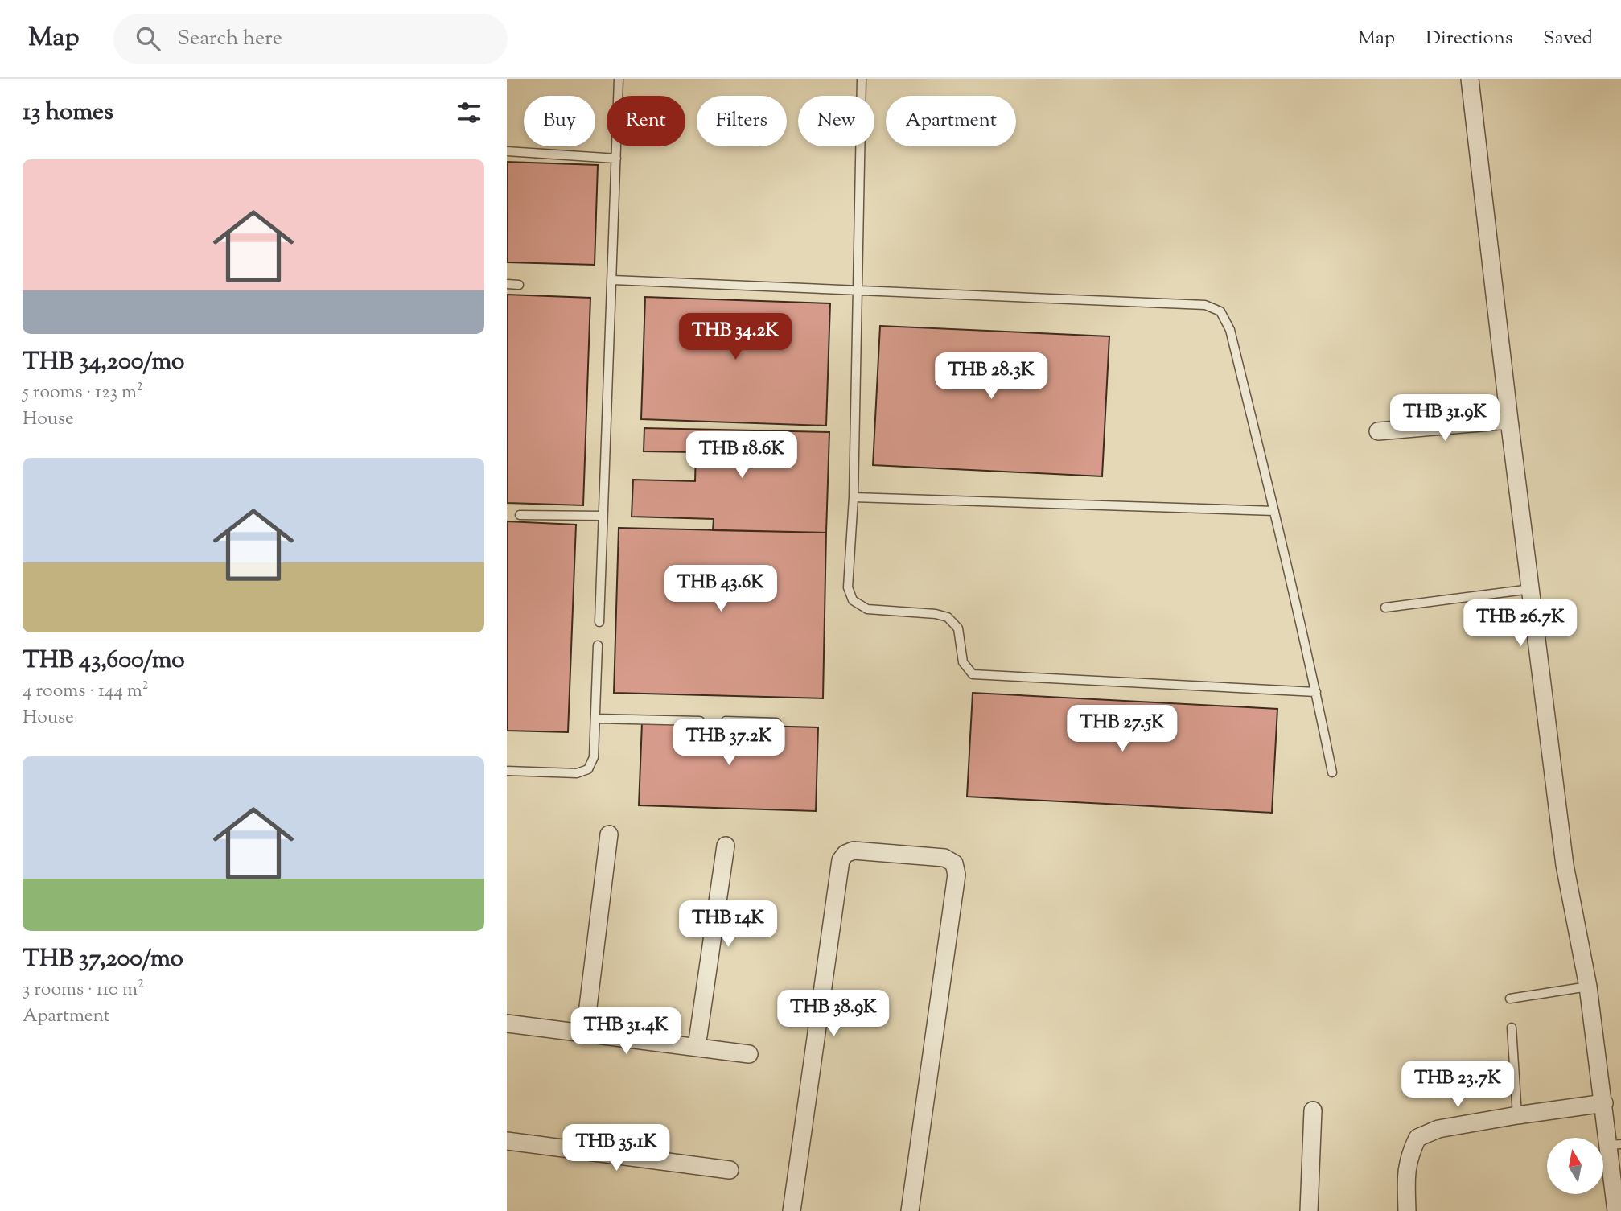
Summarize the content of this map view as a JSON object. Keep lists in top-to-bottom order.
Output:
{
  "north": "top",
  "page": {
    "header": "Map",
    "search": "Search here",
    "nav": ["Map", "Directions", "Saved"],
    "heading": "13 homes",
    "chip": [
      "Buy",
      "Rent",
      "Filters",
      "New",
      "Apartment"
    ],
    "list": [
      {
        "name": "THB 34,200/mo",
        "note": "5 rooms · 123 m² · House"
      },
      {
        "name": "THB 43,600/mo",
        "note": "4 rooms · 144 m² · House"
      },
      {
        "name": "THB 37,200/mo",
        "note": "3 rooms · 110 m² · Apartment"
      }
    ],
    "price": [
      "THB 34.2K",
      "THB 28.3K",
      "THB 31.9K",
      "THB 18.6K",
      "THB 43.6K",
      "THB 26.7K",
      "THB 27.5K",
      "THB 37.2K",
      "THB 14K",
      "THB 38.9K",
      "THB 31.4K",
      "THB 23.7K",
      "THB 35.1K"
    ]
  }
}
